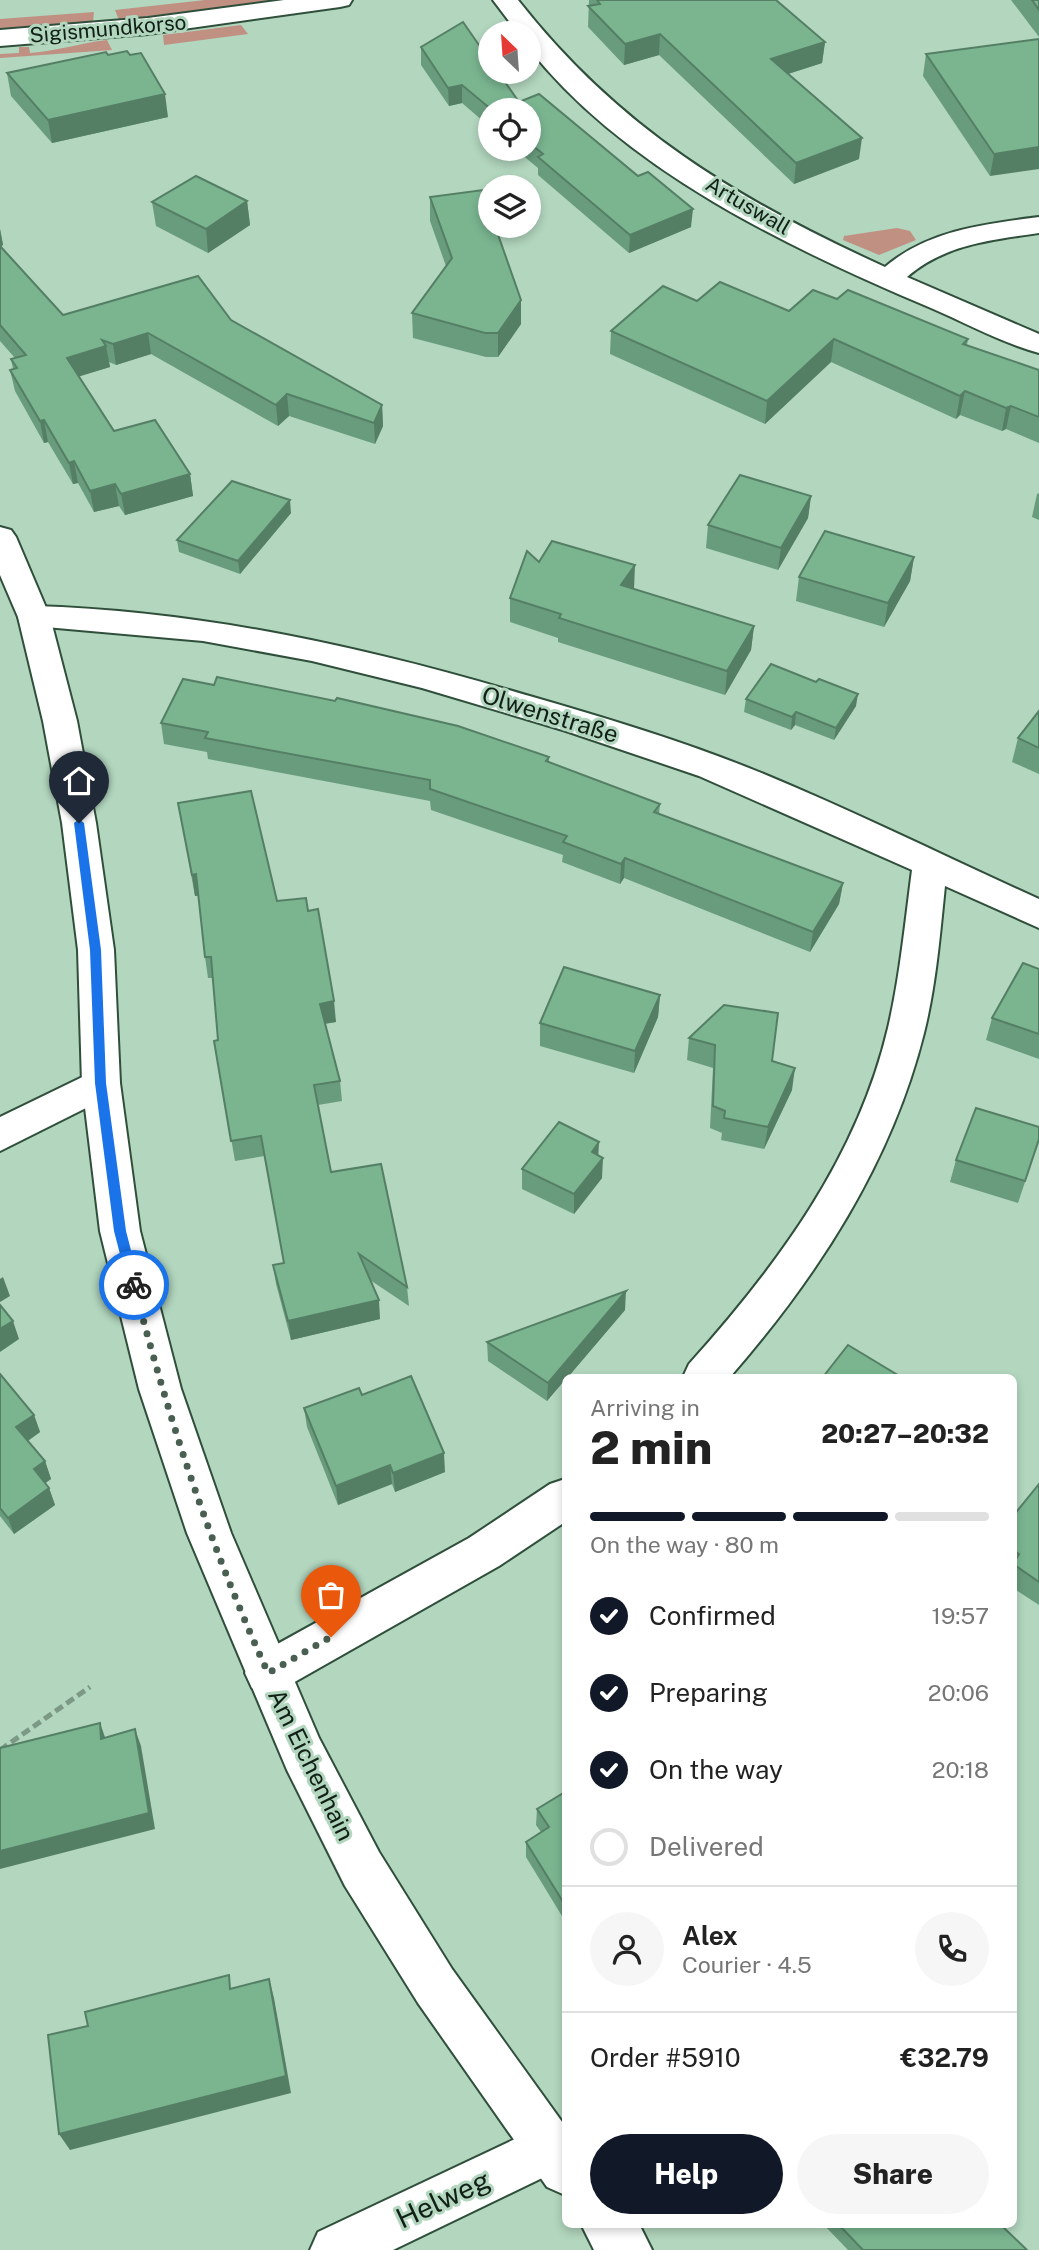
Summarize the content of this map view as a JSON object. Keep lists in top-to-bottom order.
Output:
{
  "streets": {
    "street": [
      "Sigismundkorso",
      "Artuswall",
      "Olwenstraße",
      "Am Eichenhain",
      "Helweg"
    ]
  },
  "crossings": [
    ["Olwenstraße", "Am Eichenhain"],
    ["Am Eichenhain", "Helweg"]
  ],
  "north": "top left",
  "page": {
    "heading": ["2 min", "Arriving in", "20:27–20:32"],
    "panel": [
      "Alex",
      "Courier · 4.5",
      "Order #5910",
      "€32.79"
    ],
    "bar": "On the way · 80 m",
    "list": [
      ["Confirmed", "19:57"],
      ["Preparing", "20:06"],
      ["On the way", "20:18"],
      "Delivered"
    ],
    "buttons": ["Help", "Share"]
  }
}
